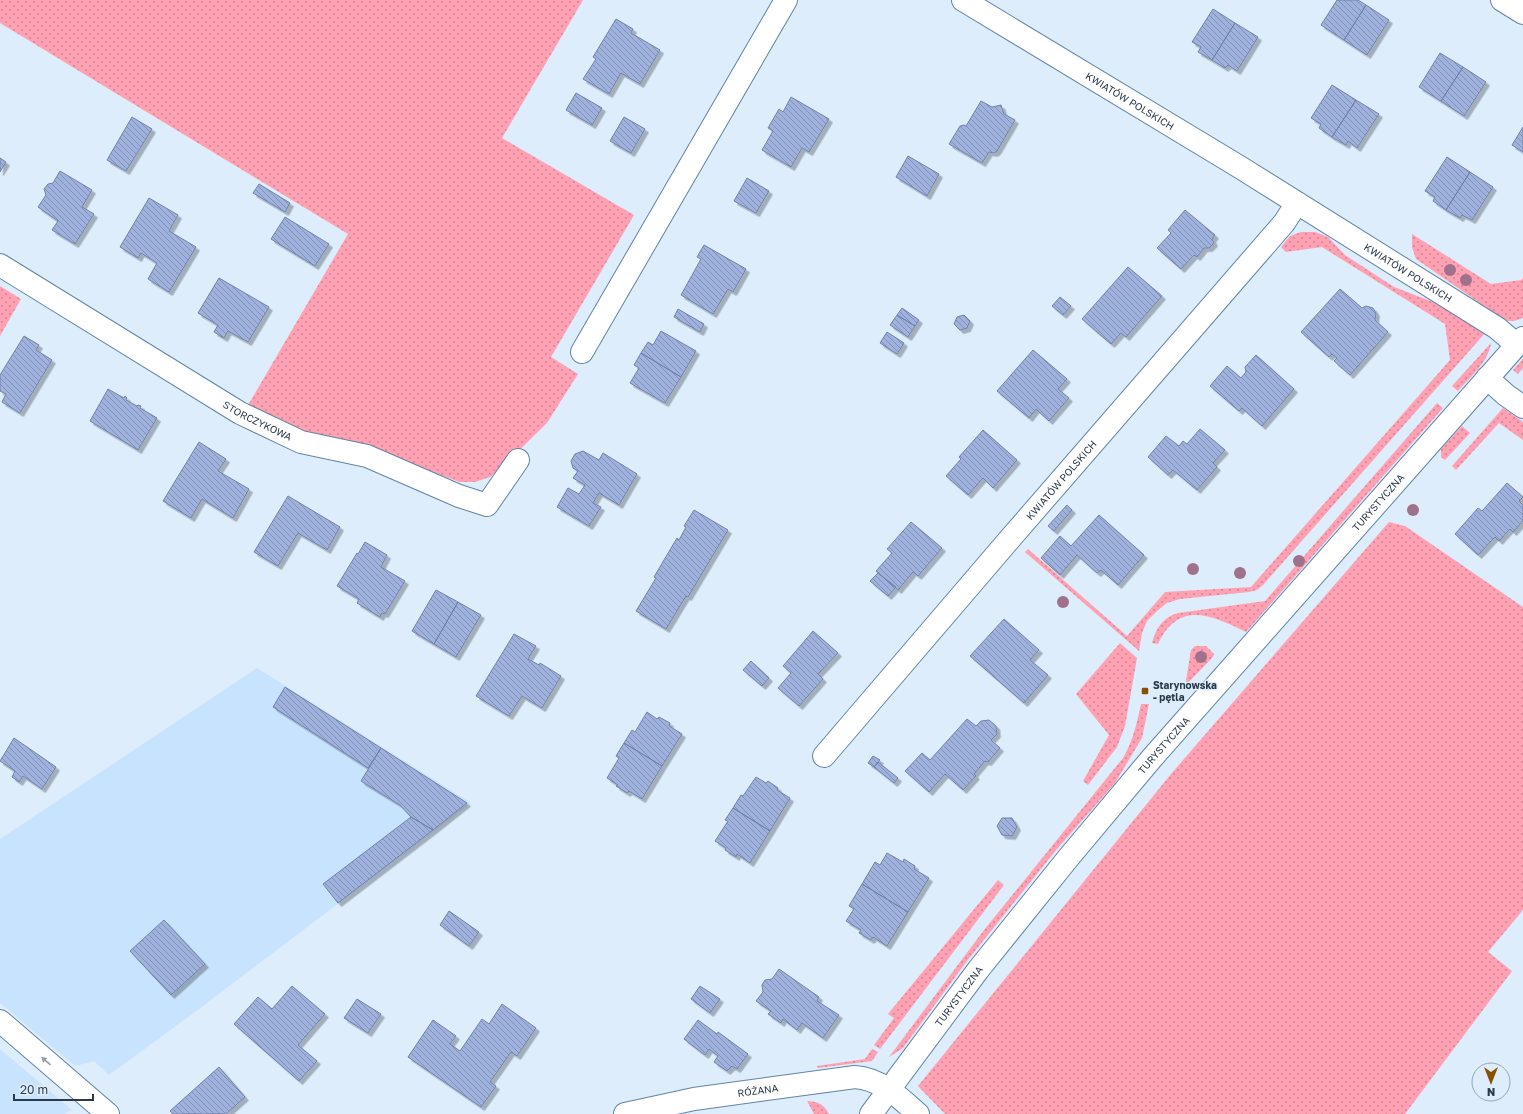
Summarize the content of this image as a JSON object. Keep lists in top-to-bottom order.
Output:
{
  "streets": {
    "street": [
      "KWIATÓW POLSKICH",
      "STORCZYKOWA",
      "TURYSTYCZNA",
      "RÓŻANA"
    ]
  },
  "crossings": [
    ["KWIATÓW POLSKICH", "TURYSTYCZNA"],
    ["TURYSTYCZNA", "RÓŻANA"]
  ],
  "places": {
    "transit": ["Starynowska - pętla"]
  },
  "scale_bar": "20 m",
  "north": "bottom"
}
